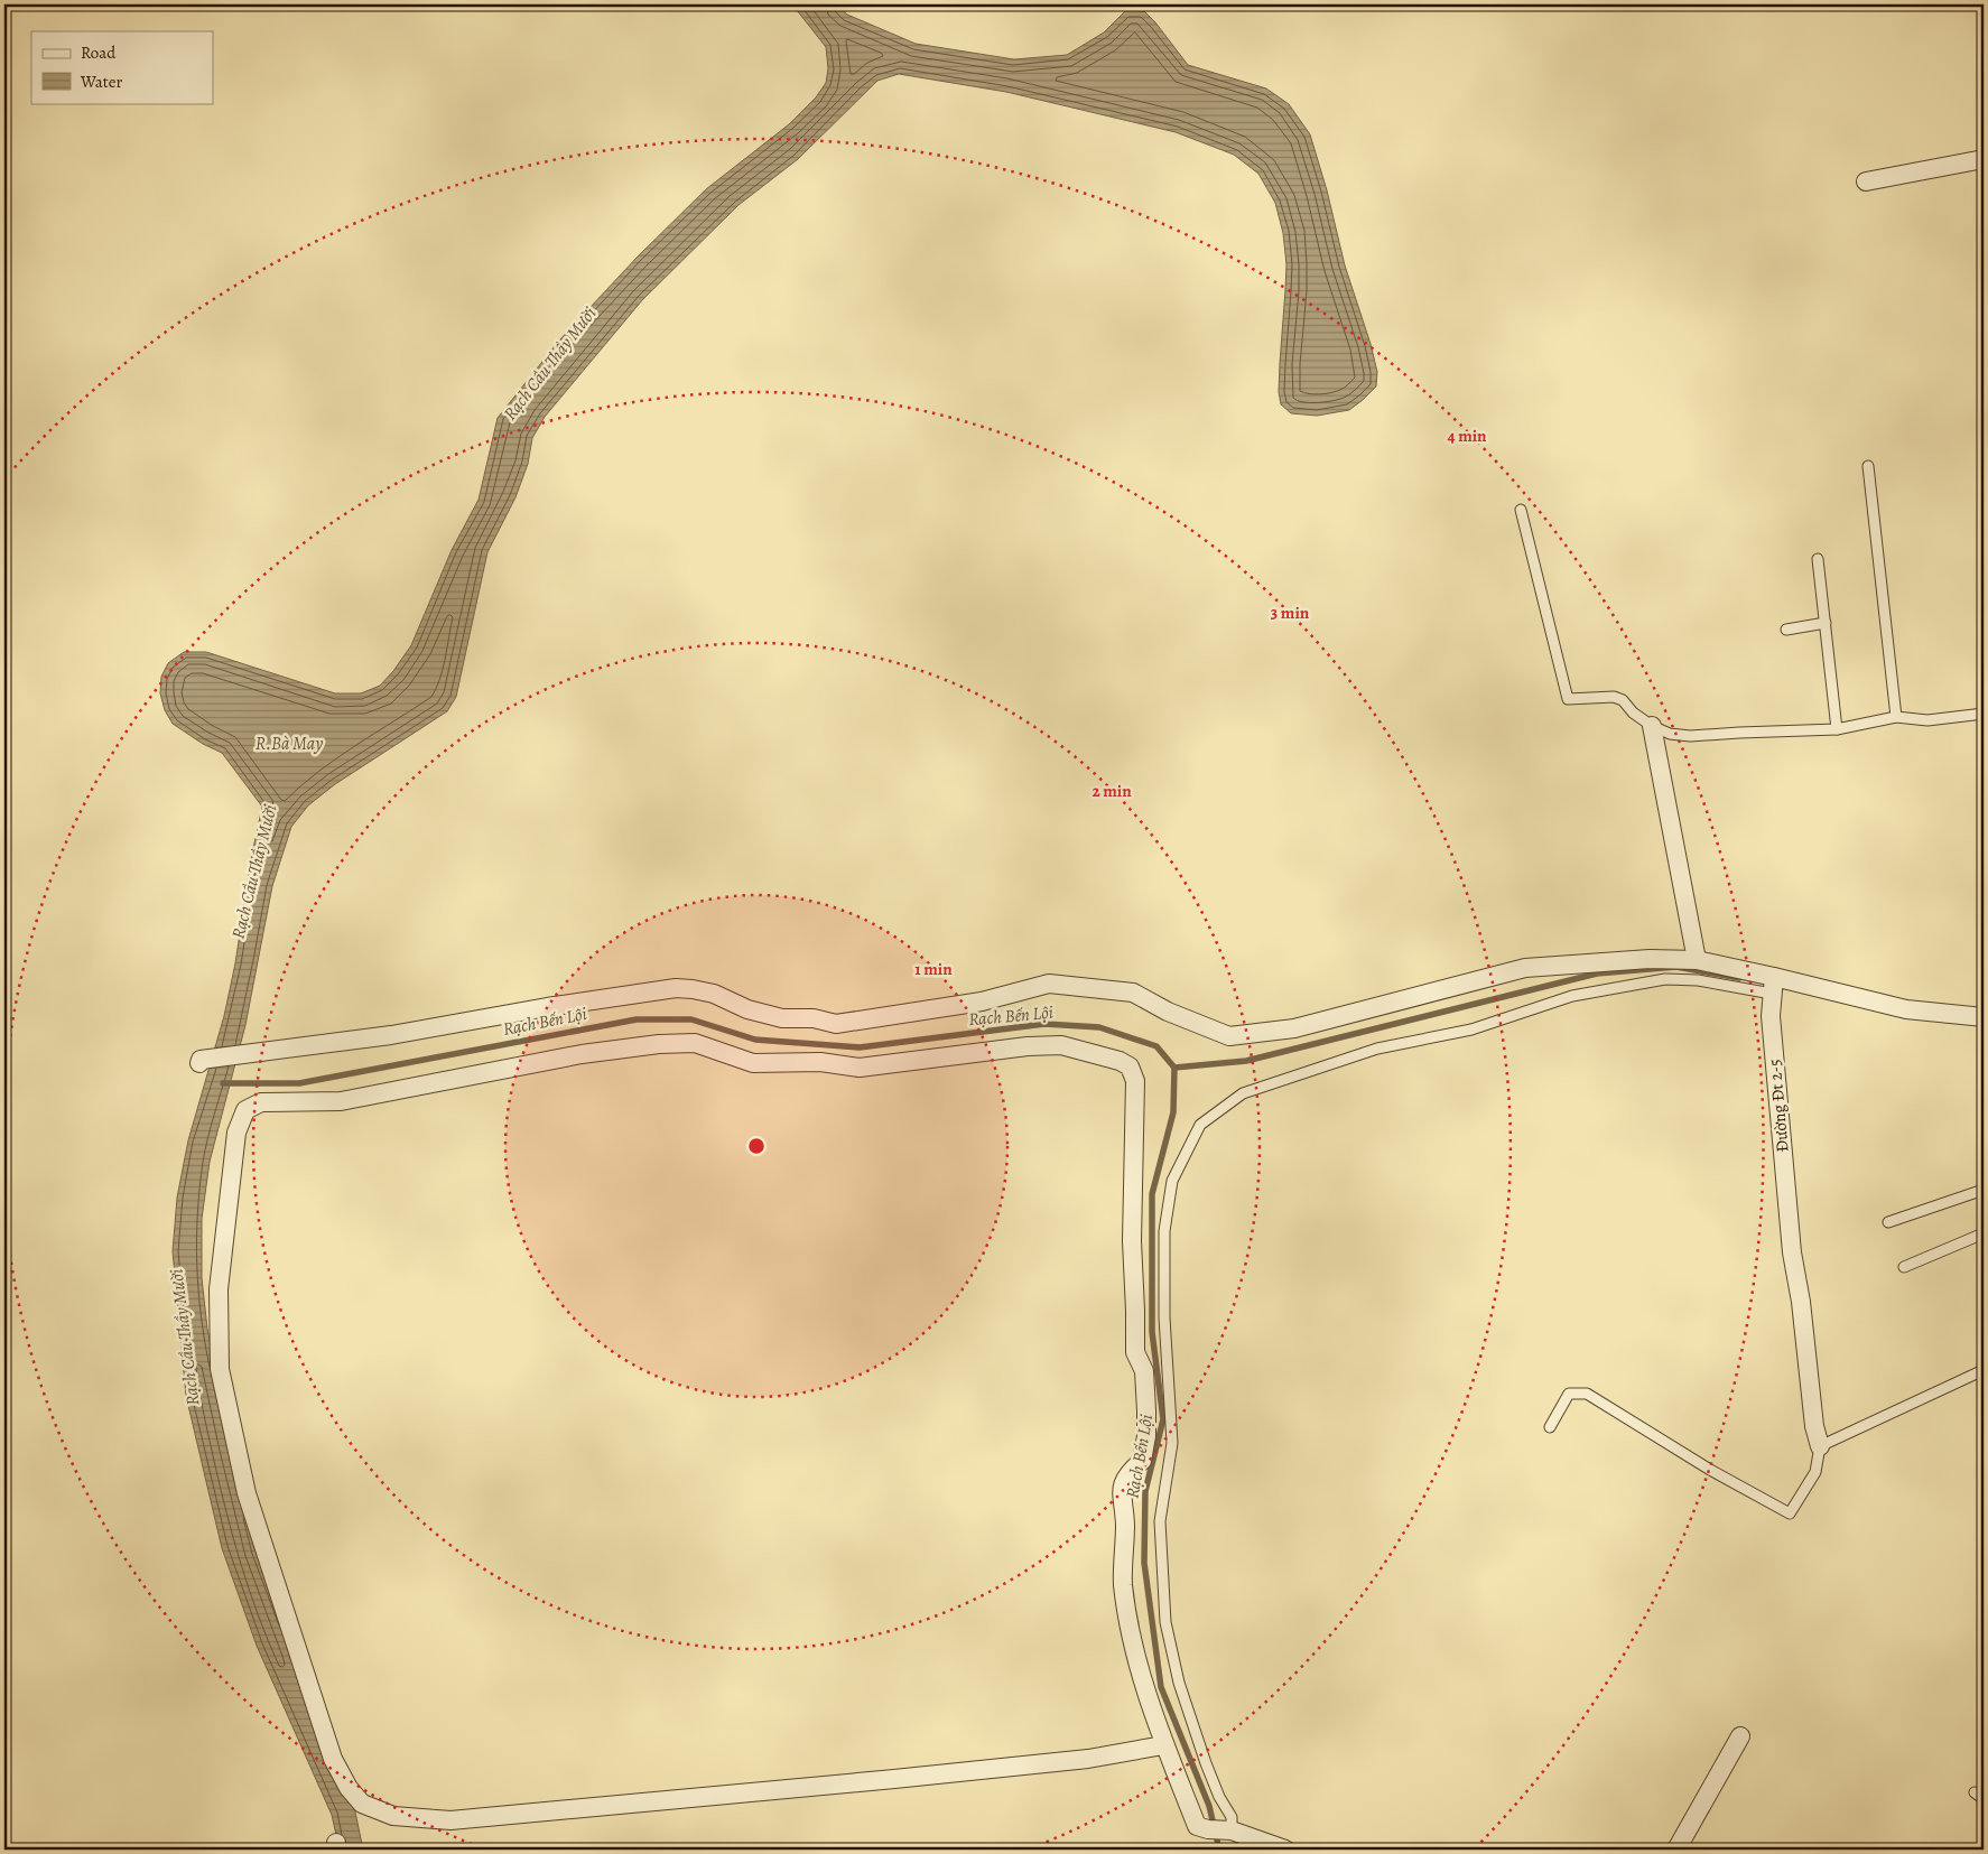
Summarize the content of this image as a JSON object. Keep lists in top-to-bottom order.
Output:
{
  "streets": {
    "street": ["Đường Đt 2-5"]
  },
  "water": ["Rạch Cầu Thầy Mười", "R.Bà May", "Rạch Bến Lội"],
  "legend": ["Road", "Water"],
  "rings": [
    "4 min",
    "3 min",
    "2 min",
    "1 min"
  ]
}
